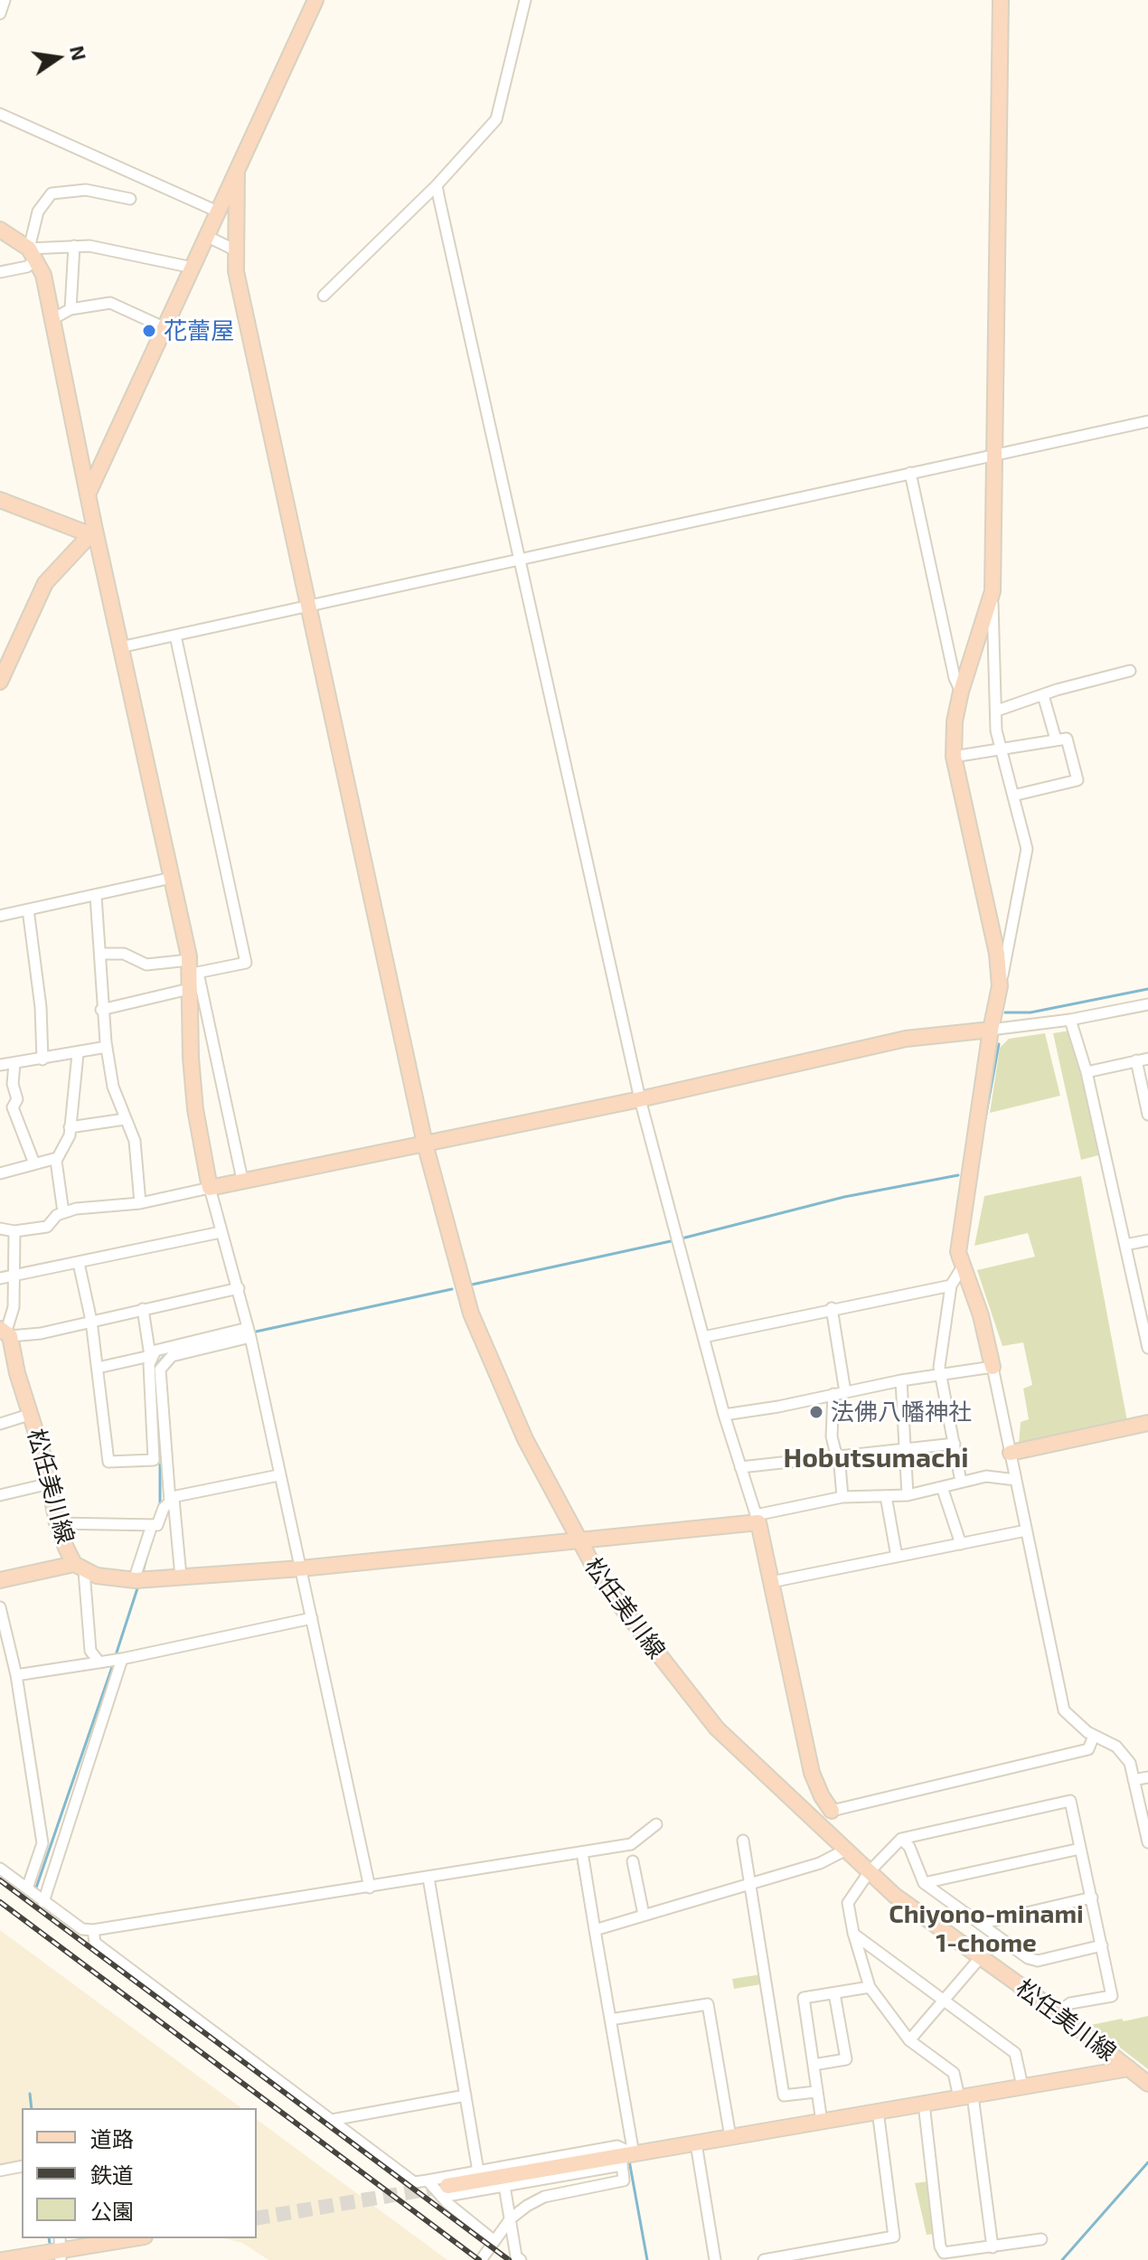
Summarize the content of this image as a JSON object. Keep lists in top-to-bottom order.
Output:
{
  "streets": {
    "street": ["松任美川線"]
  },
  "districts": ["Hobutsumachi", "Chiyono-minami 1-chome"],
  "places": ["花蕾屋", "法佛八幡神社"],
  "legend": ["道路", "鉄道", "公園"],
  "north": "right"
}
